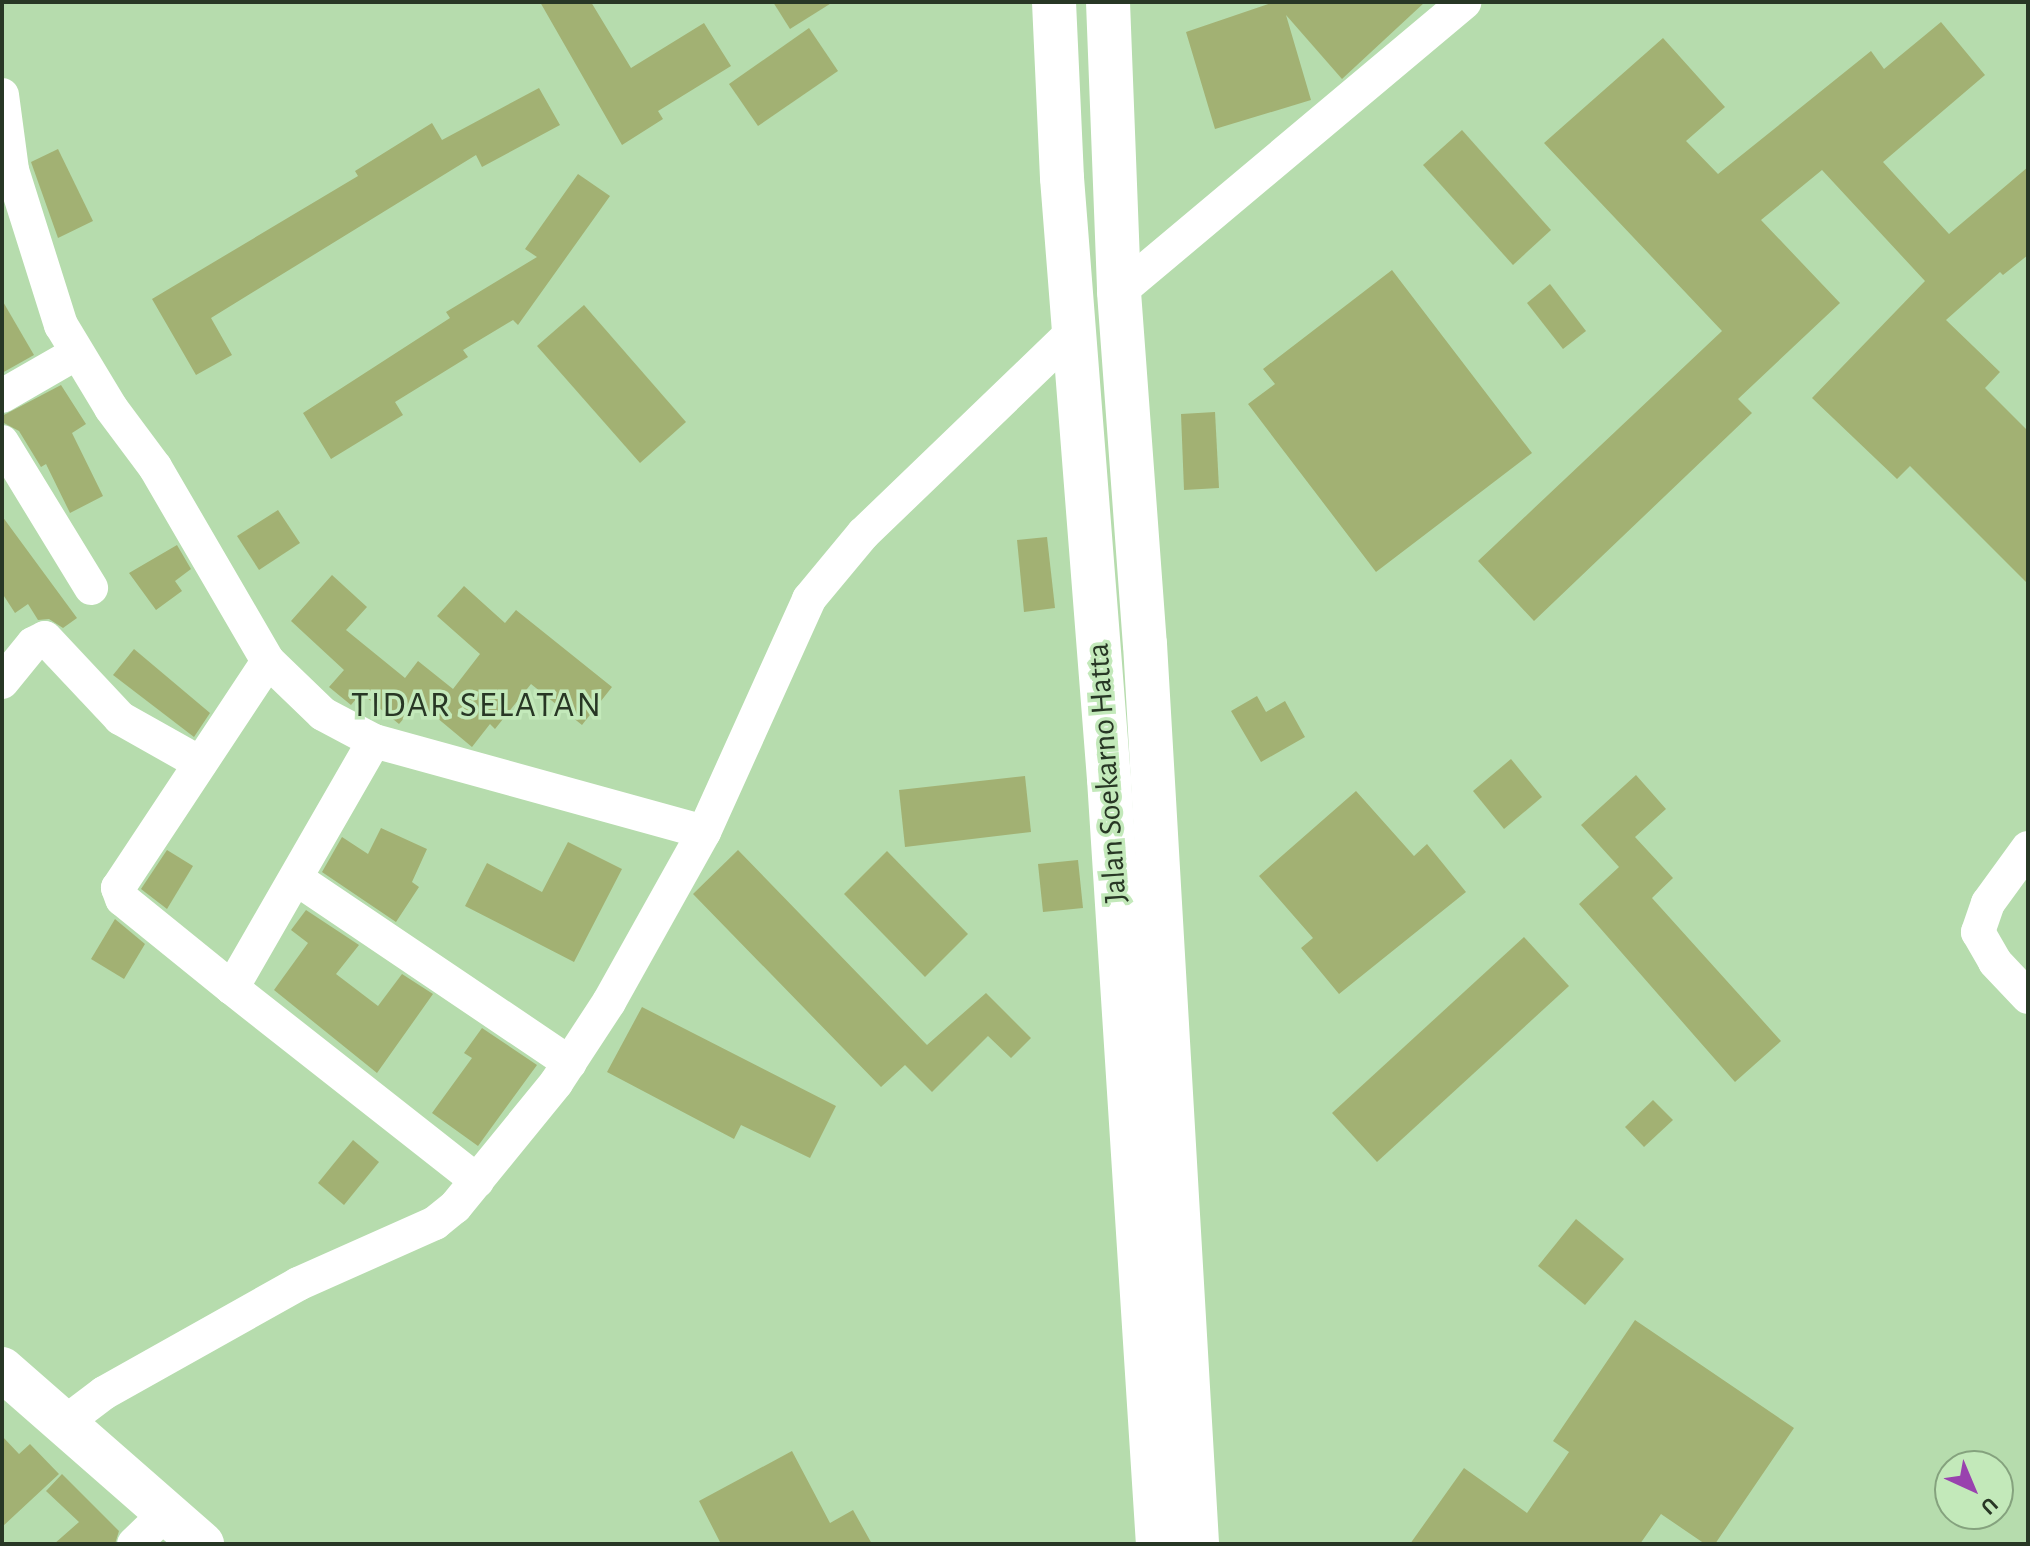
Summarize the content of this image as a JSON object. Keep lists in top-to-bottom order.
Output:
{
  "streets": {
    "main road": ["Jalan Soekarno Hatta"]
  },
  "districts": ["TIDAR SELATAN"],
  "north": "bottom right"
}
